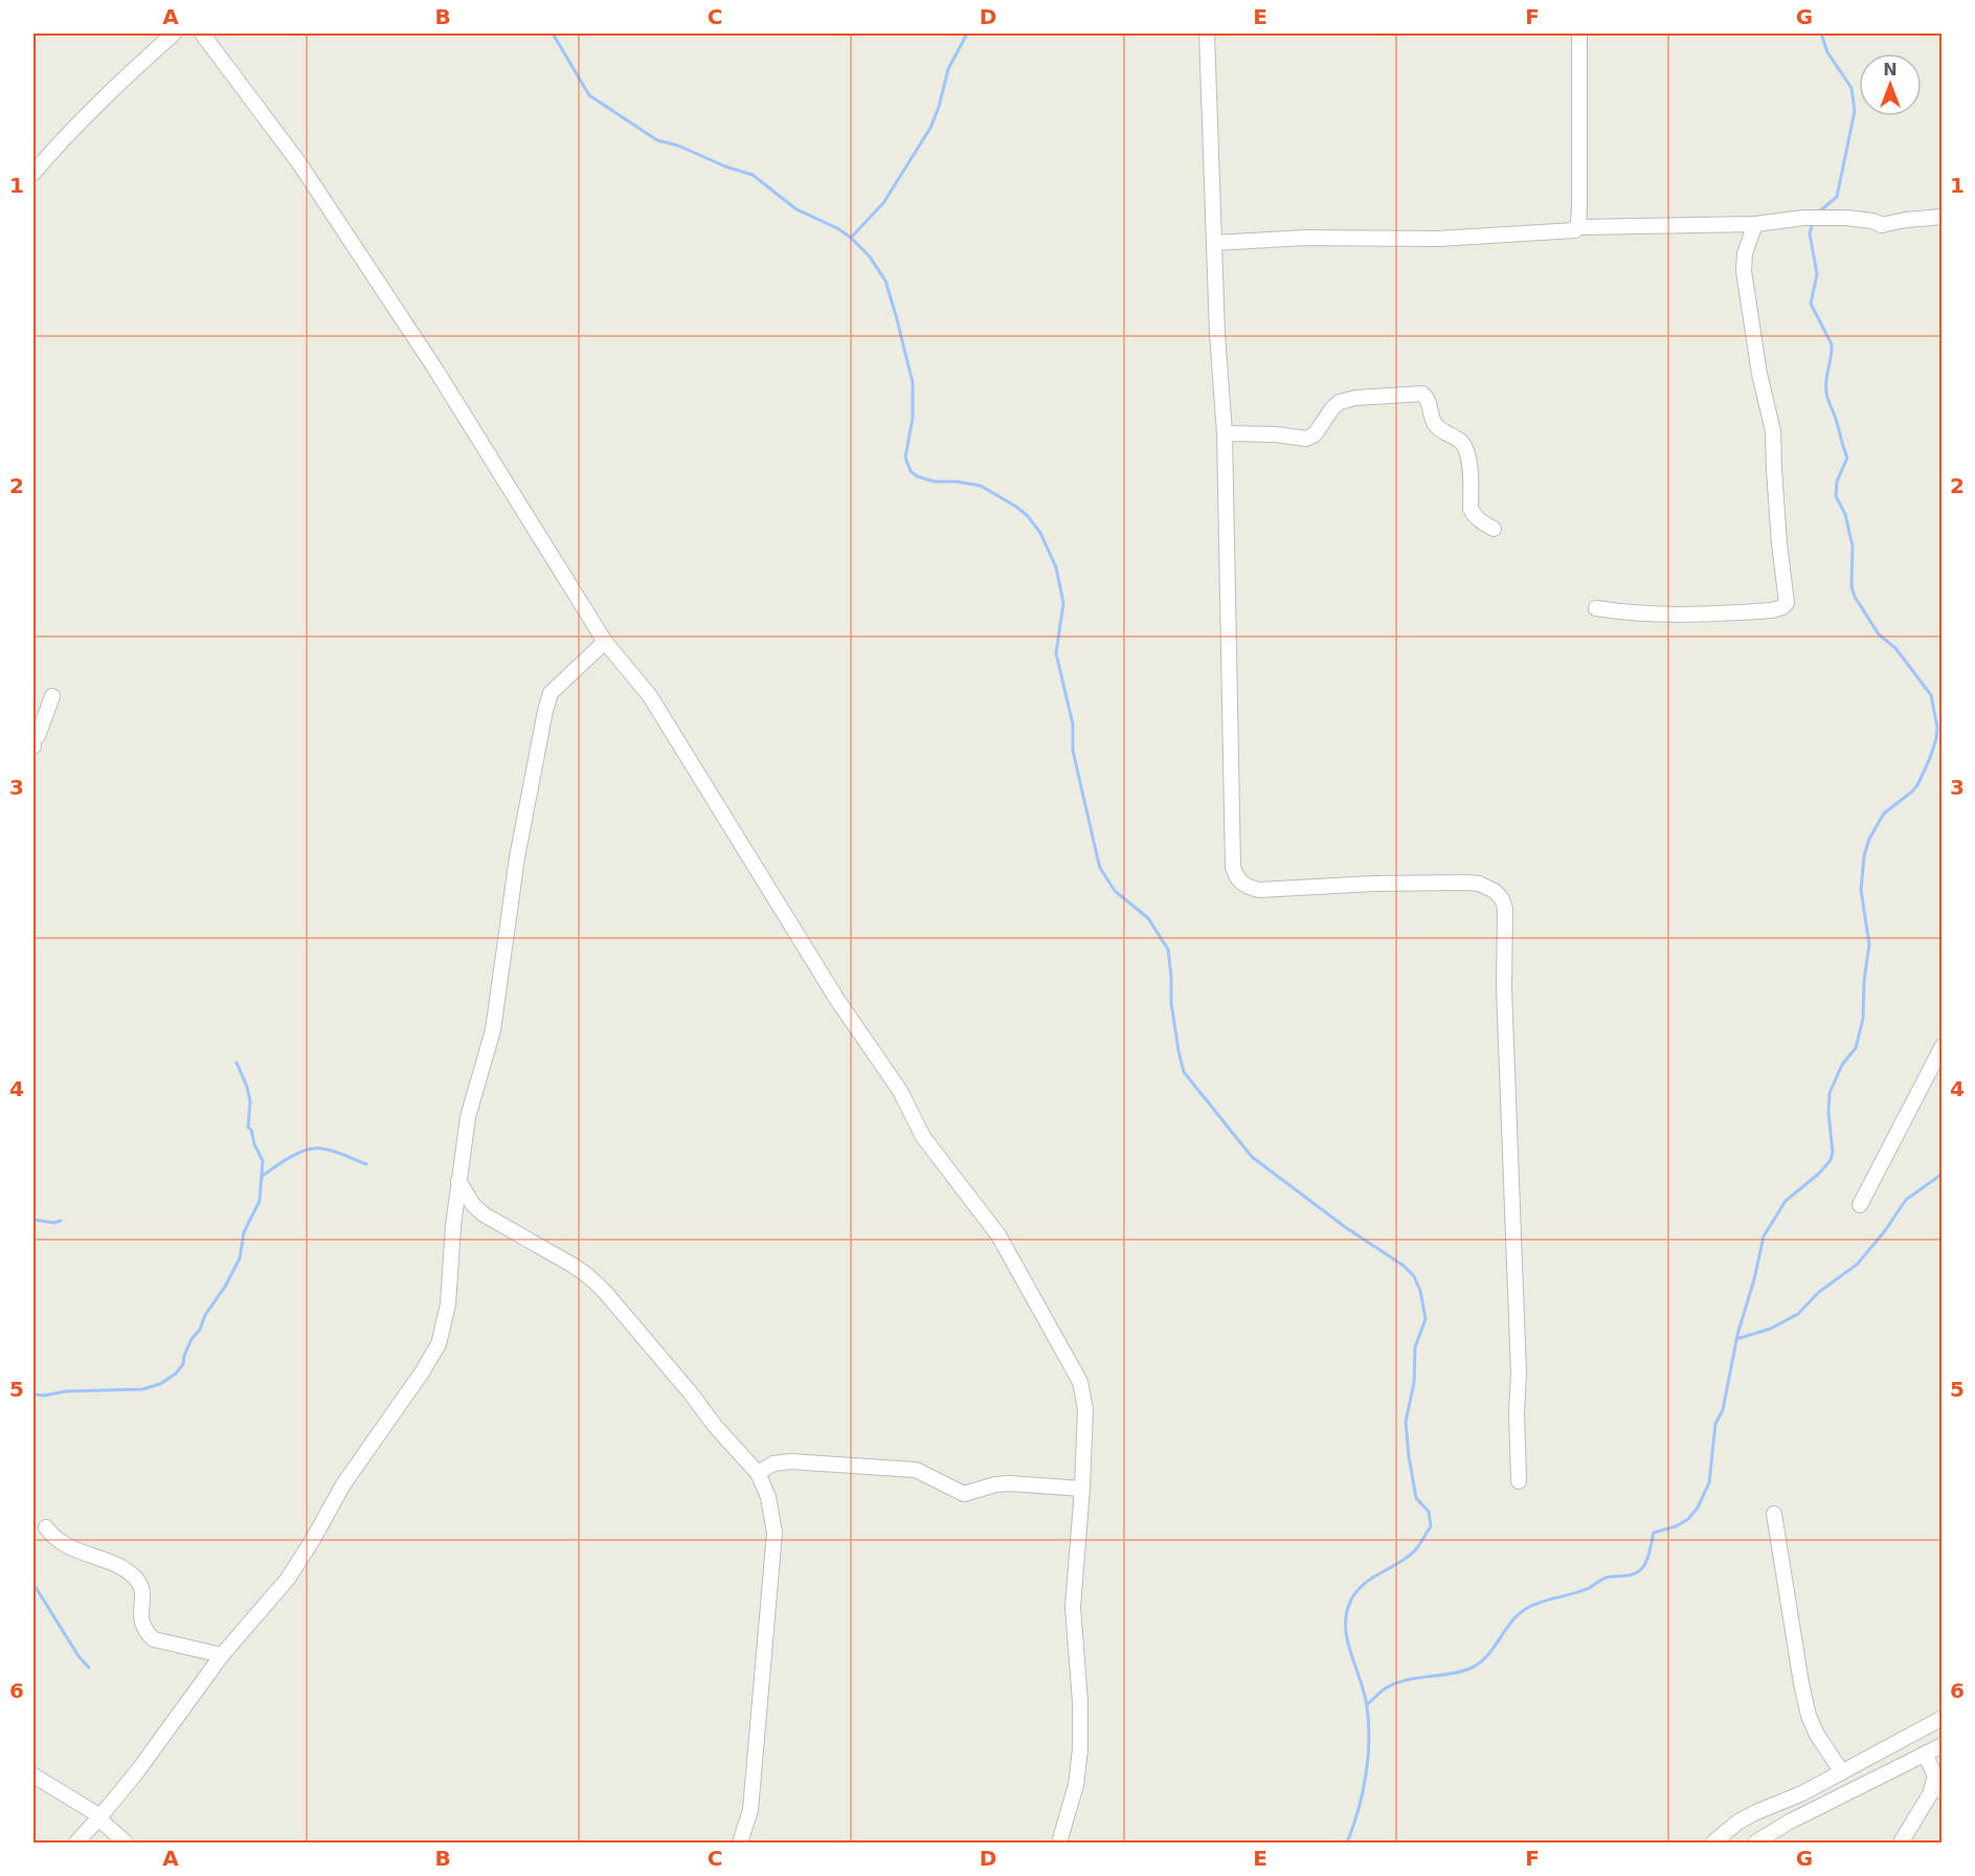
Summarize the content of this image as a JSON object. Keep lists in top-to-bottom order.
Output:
{
  "north": "top",
  "grid": {
    "columns": [
      "A",
      "B",
      "C",
      "D",
      "E",
      "F",
      "G"
    ],
    "rows": [
      "1",
      "2",
      "3",
      "4",
      "5",
      "6"
    ]
  }
}
